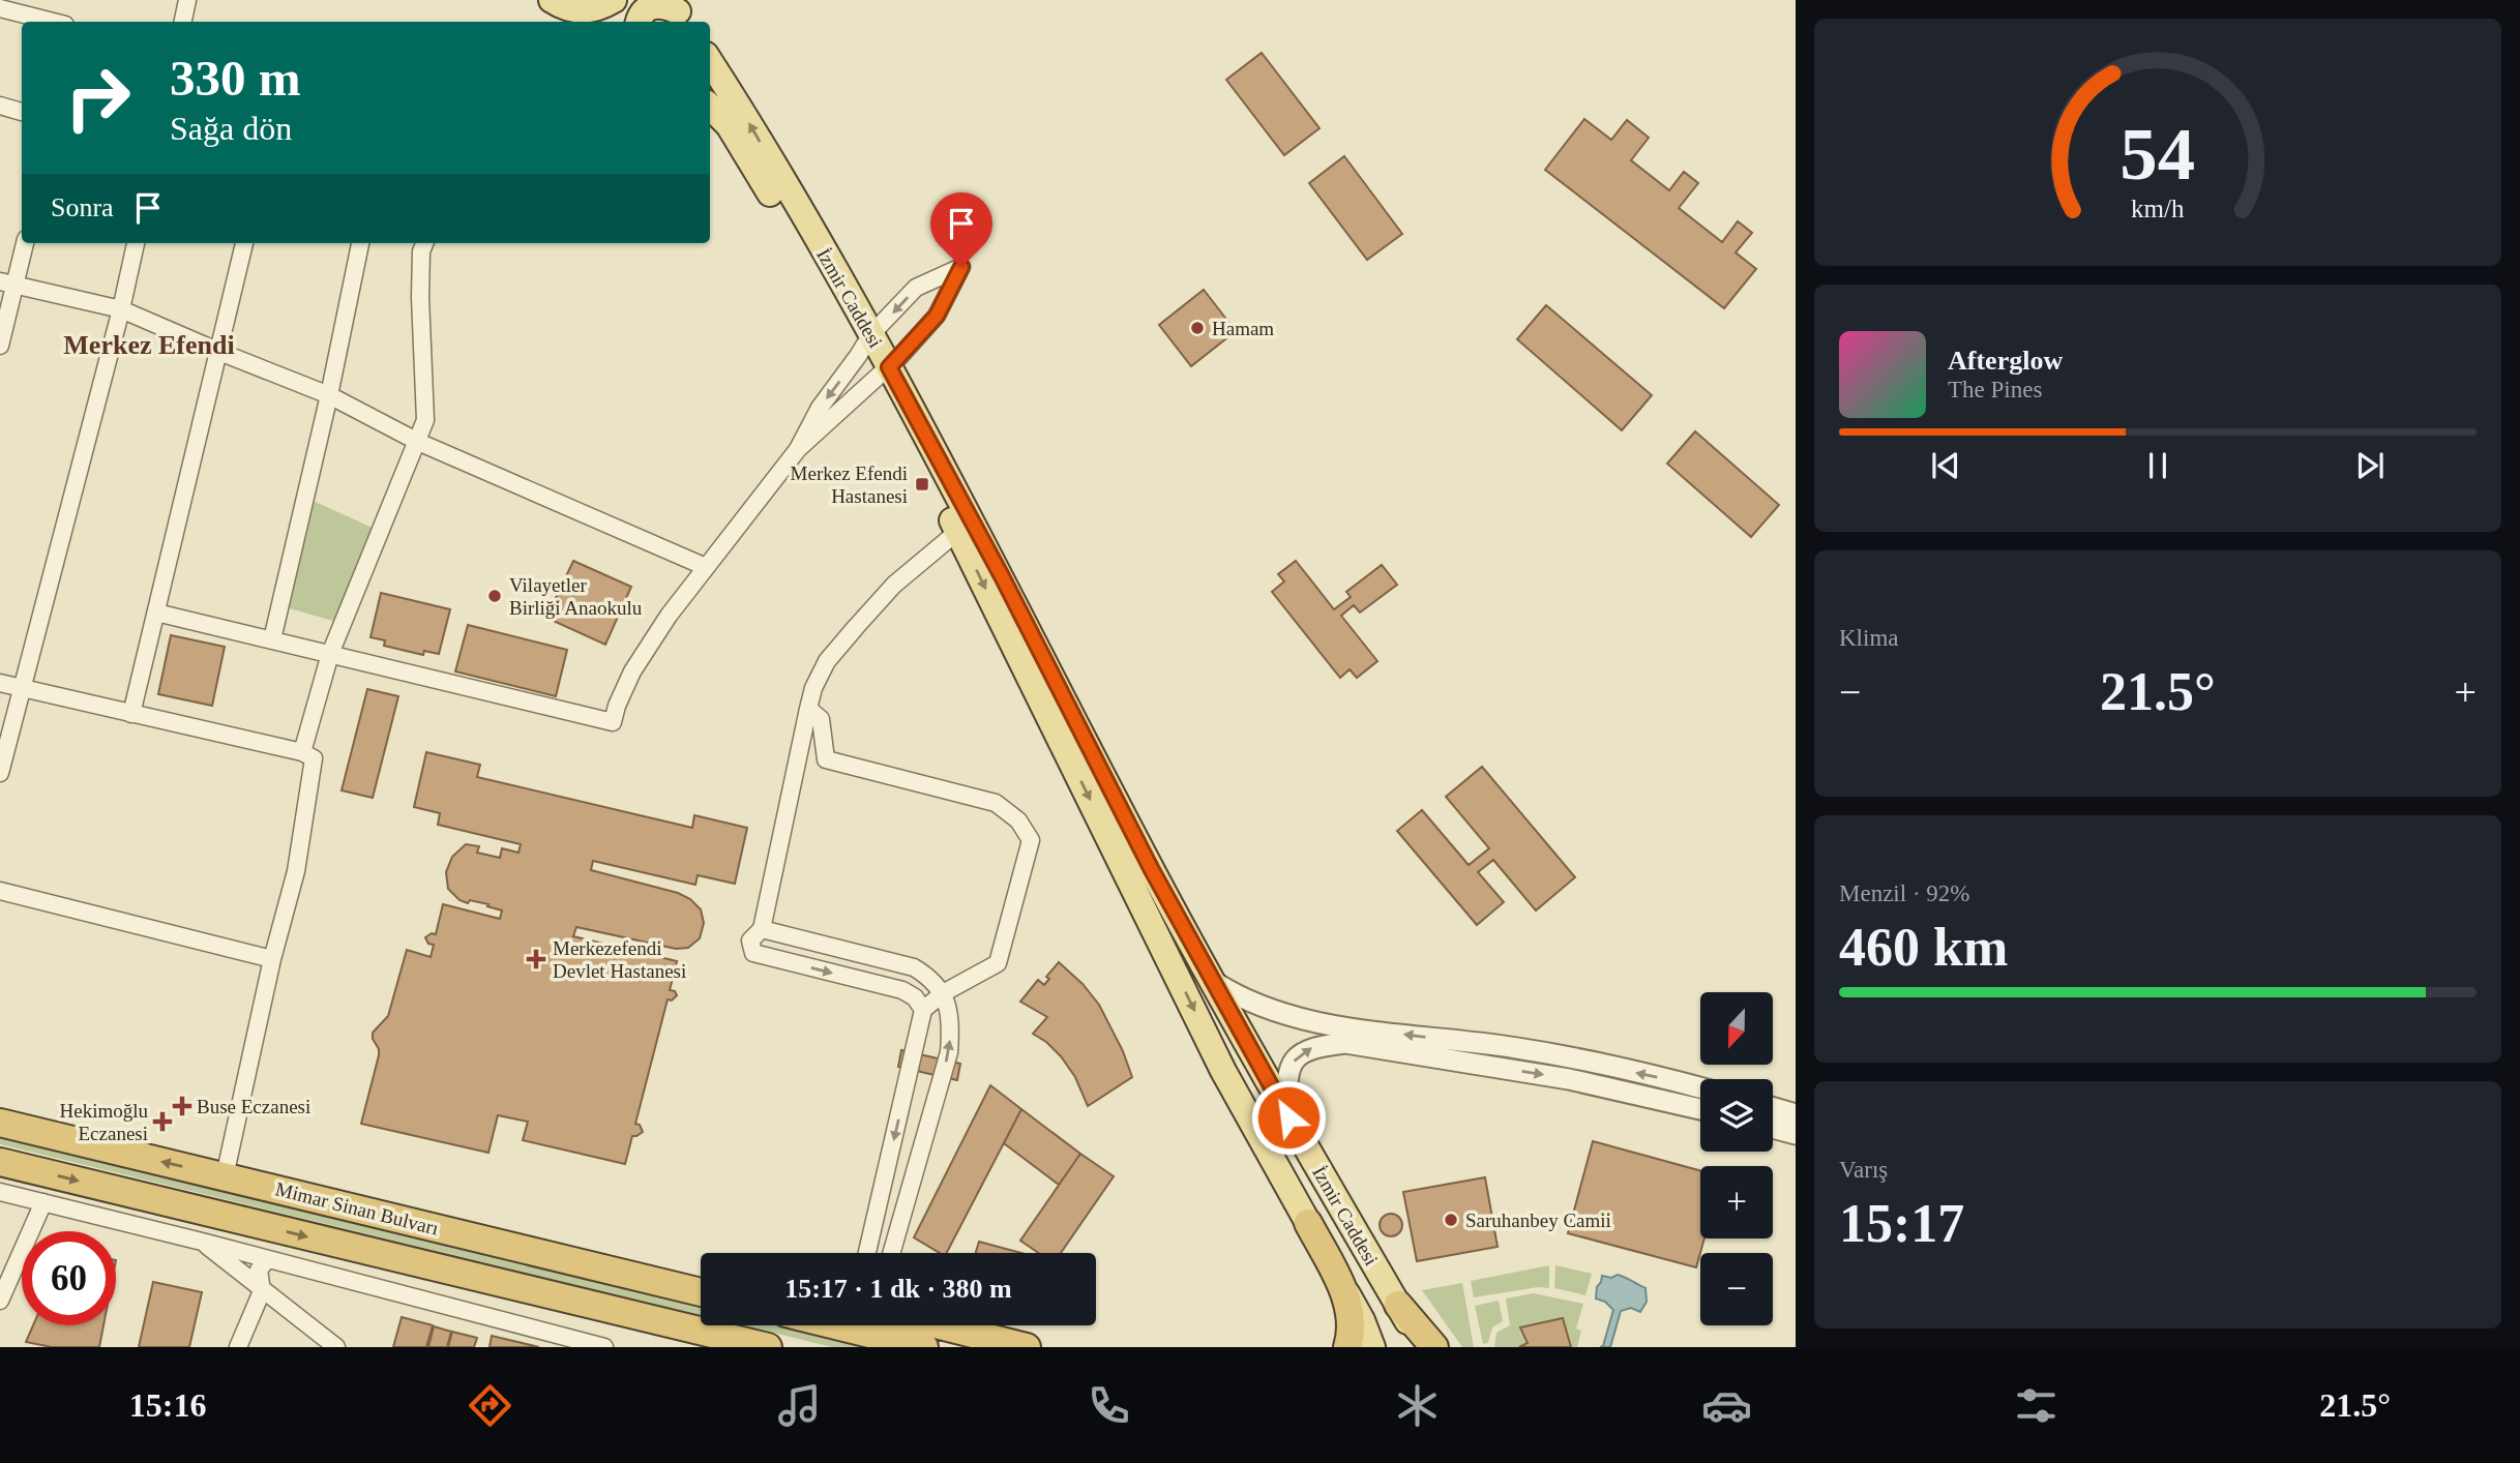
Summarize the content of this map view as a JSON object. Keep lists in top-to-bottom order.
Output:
{
  "streets": {
    "highway": ["Mimar Sinan Bulvarı"],
    "main road": ["İzmir Caddesi"]
  },
  "districts": ["Merkez Efendi"],
  "places": {
    "other": ["Hamam", "Vilayetler Birliği Anaokulu", "Saruhanbey Camii"],
    "transit": ["Merkez Efendi Hastanesi"],
    "health": ["Merkezefendi Devlet Hastanesi", "Buse Eczanesi", "Hekimoğlu Eczanesi"]
  },
  "north": "bottom",
  "page": {
    "turn": ["330 m", "Sağa dön"],
    "then": "Sonra",
    "song": ["Afterglow", "The Pines"],
    "tile": [
      "Klima",
      ["Menzil · 92%", "460 km"],
      ["Varış", "15:17"]
    ],
    "heat": ["−", "21.5°", "+"],
    "map_buttons": ["+", "−"],
    "limit": "60",
    "trip": "15:17 · 1 dk · 380 m",
    "tabs": ["15:16", "21.5°"],
    "gauge": ["54", "km/h"]
  }
}
